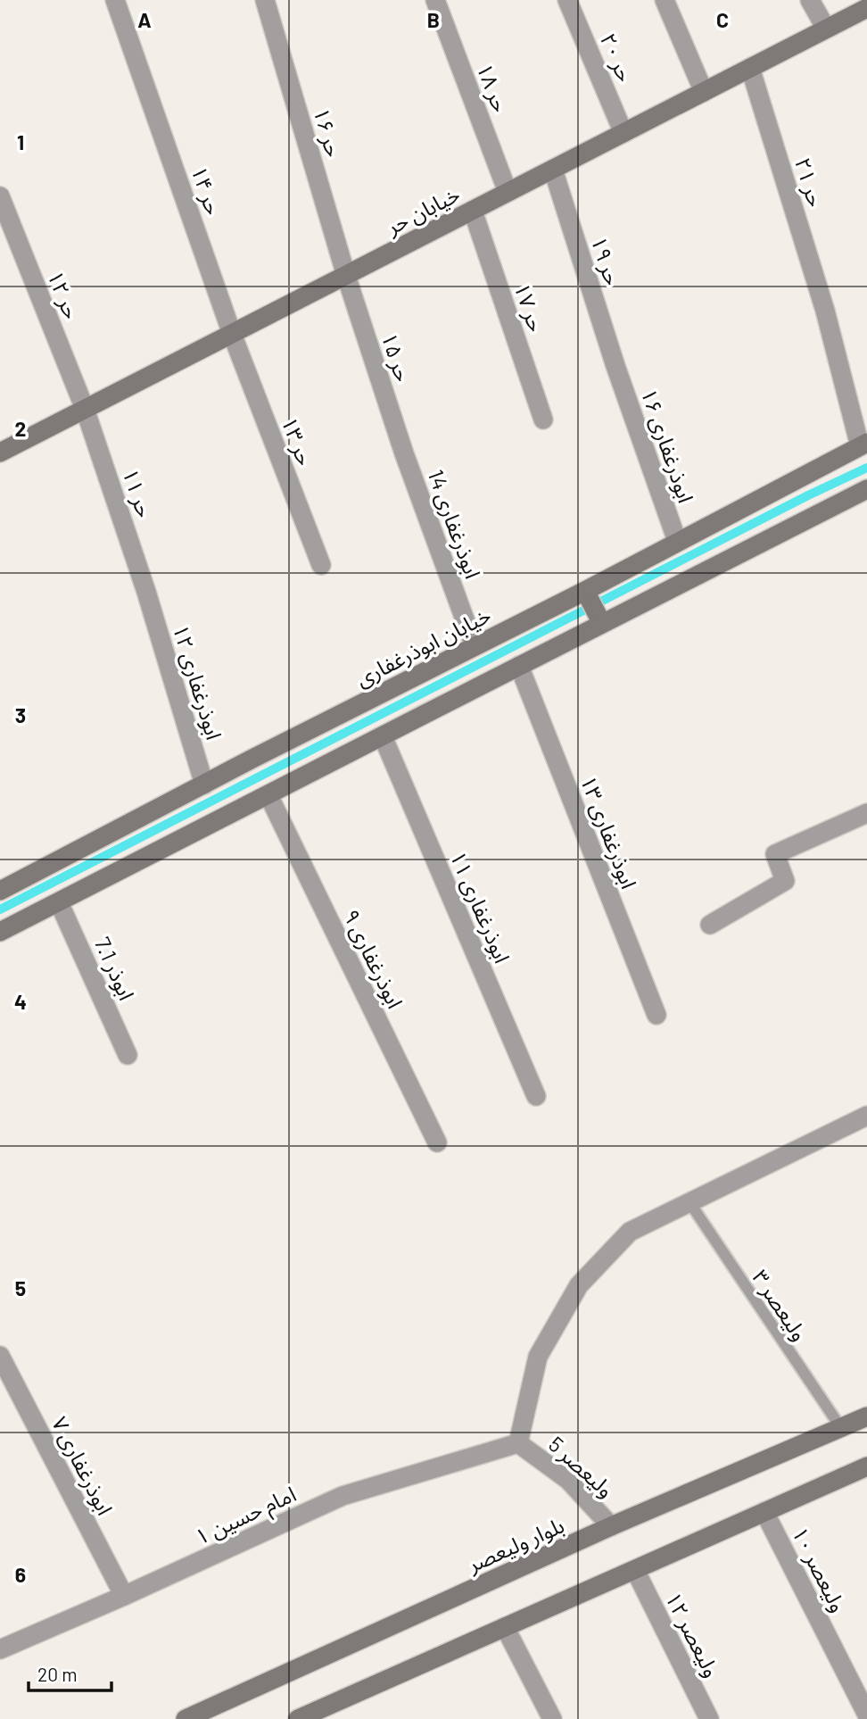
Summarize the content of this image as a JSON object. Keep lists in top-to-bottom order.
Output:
{
  "streets": {
    "street": [
      "حر ۲۰",
      "حر ۱۸",
      "حر ۱۶",
      "حر ۲۱",
      "حر ۱۴",
      "خیابان حر",
      "حر ۱۹",
      "حر ۱۲",
      "حر ۱۷",
      "حر ۱۵",
      "حر ۱۳",
      "ابوذرغفاری ۱۶",
      "حر ۱۱",
      "ابوذرغفاری 14",
      "خیابان ابوذرغفاری",
      "ابوذرغفاری ۱۲",
      "ابوذرغفاری ۱۳",
      "ابوذرغفاری ۱۱",
      "ابوذرغفاری ۹",
      "ابوذر 7.1",
      "ابوذرغفاری ۷",
      "ولیعصر 5",
      "امام حسین ۱",
      "بلوار ولیعصر",
      "ولیعصر ۱۰",
      "ولیعصر ۱۲"
    ],
    "lane": ["ولیعصر ۳"]
  },
  "crossings": [
    ["حر ۲۰", "خیابان حر"],
    ["حر ۱۸", "خیابان حر"],
    ["حر ۱۶", "خیابان حر"],
    ["حر ۱۶", "حر ۱۵"],
    ["حر ۲۱", "خیابان حر"],
    ["حر ۲۱", "خیابان ابوذرغفاری"],
    ["حر ۱۴", "خیابان حر"],
    ["حر ۱۴", "حر ۱۳"],
    ["خیابان حر", "حر ۱۹"],
    ["خیابان حر", "حر ۱۲"],
    ["خیابان حر", "حر ۱۷"],
    ["خیابان حر", "حر ۱۵"],
    ["خیابان حر", "حر ۱۳"],
    ["خیابان حر", "حر ۱۱"],
    ["حر ۱۹", "ابوذرغفاری ۱۶"],
    ["حر ۱۲", "حر ۱۱"],
    ["حر ۱۵", "ابوذرغفاری 14"],
    ["ابوذرغفاری ۱۶", "خیابان ابوذرغفاری"],
    ["حر ۱۱", "ابوذرغفاری ۱۲"],
    ["ابوذرغفاری 14", "خیابان ابوذرغفاری"],
    ["خیابان ابوذرغفاری", "ابوذرغفاری ۱۲"],
    ["ولیعصر ۳", "بلوار ولیعصر"],
    ["ابوذرغفاری ۷", "امام حسین ۱"],
    ["ولیعصر 5", "امام حسین ۱"],
    ["ولیعصر 5", "بلوار ولیعصر"]
  ],
  "scale_bar": "20 m",
  "grid": {
    "columns": ["A", "B", "C"],
    "rows": [
      "1",
      "2",
      "3",
      "4",
      "5",
      "6"
    ]
  }
}
